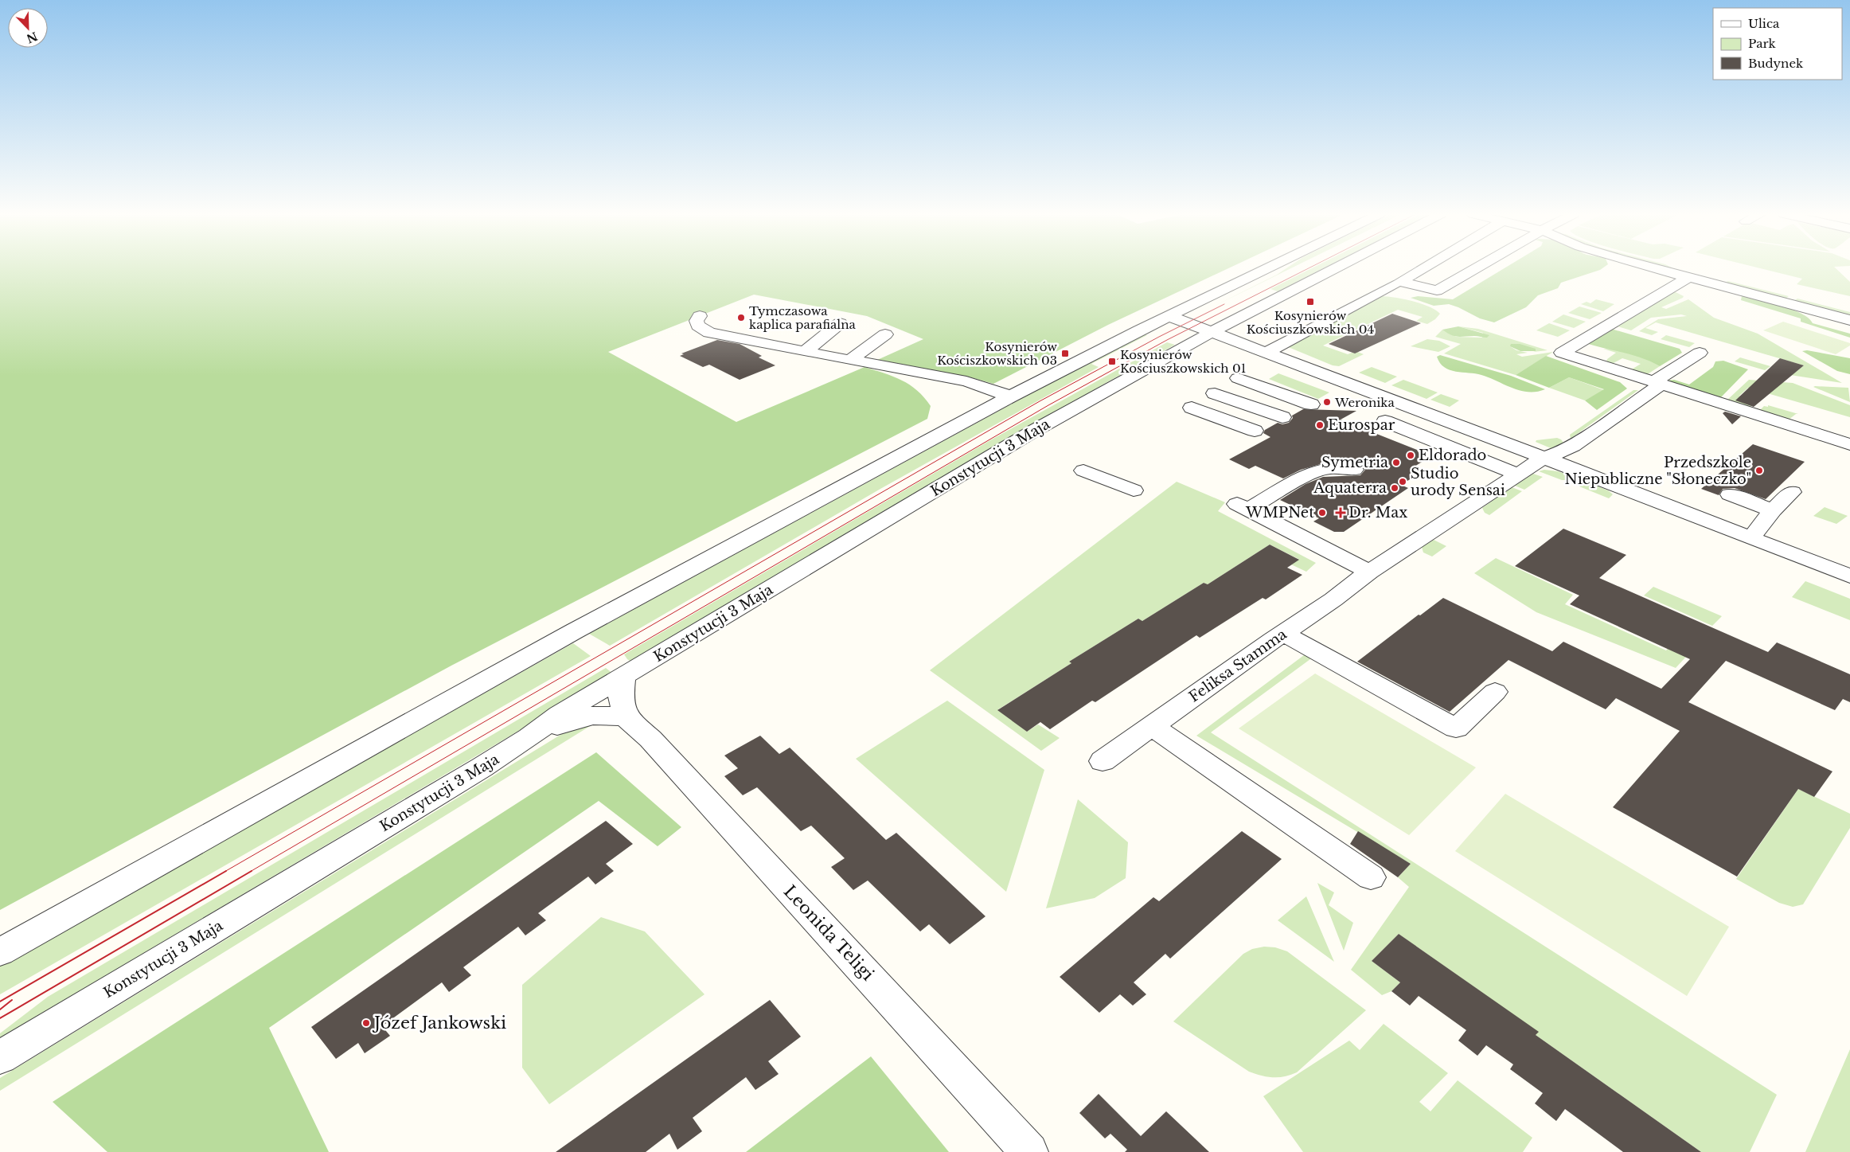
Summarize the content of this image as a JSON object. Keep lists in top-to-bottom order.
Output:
{
  "streets": {
    "street": ["Konstytucji 3 Maja", "Feliksa Stamma", "Leonida Teligi"]
  },
  "places": {
    "transit": ["Kosynierów Kościuszkowskich 04", "Kosynierów Kościszkowskich 03", "Kosynierów Kościuszkowskich 01"],
    "other": [
      "Tymczasowa kaplica parafialna",
      "Weronika",
      "Eurospar",
      "Eldorado",
      "Symetria",
      "Przedszkole Niepubliczne \"Słoneczko\"",
      "Studio urody Sensai",
      "Aquaterra",
      "WMPNet",
      "Józef Jankowski"
    ],
    "health": ["Dr. Max"]
  },
  "legend": ["Ulica", "Park", "Budynek"],
  "north": "bottom right"
}
